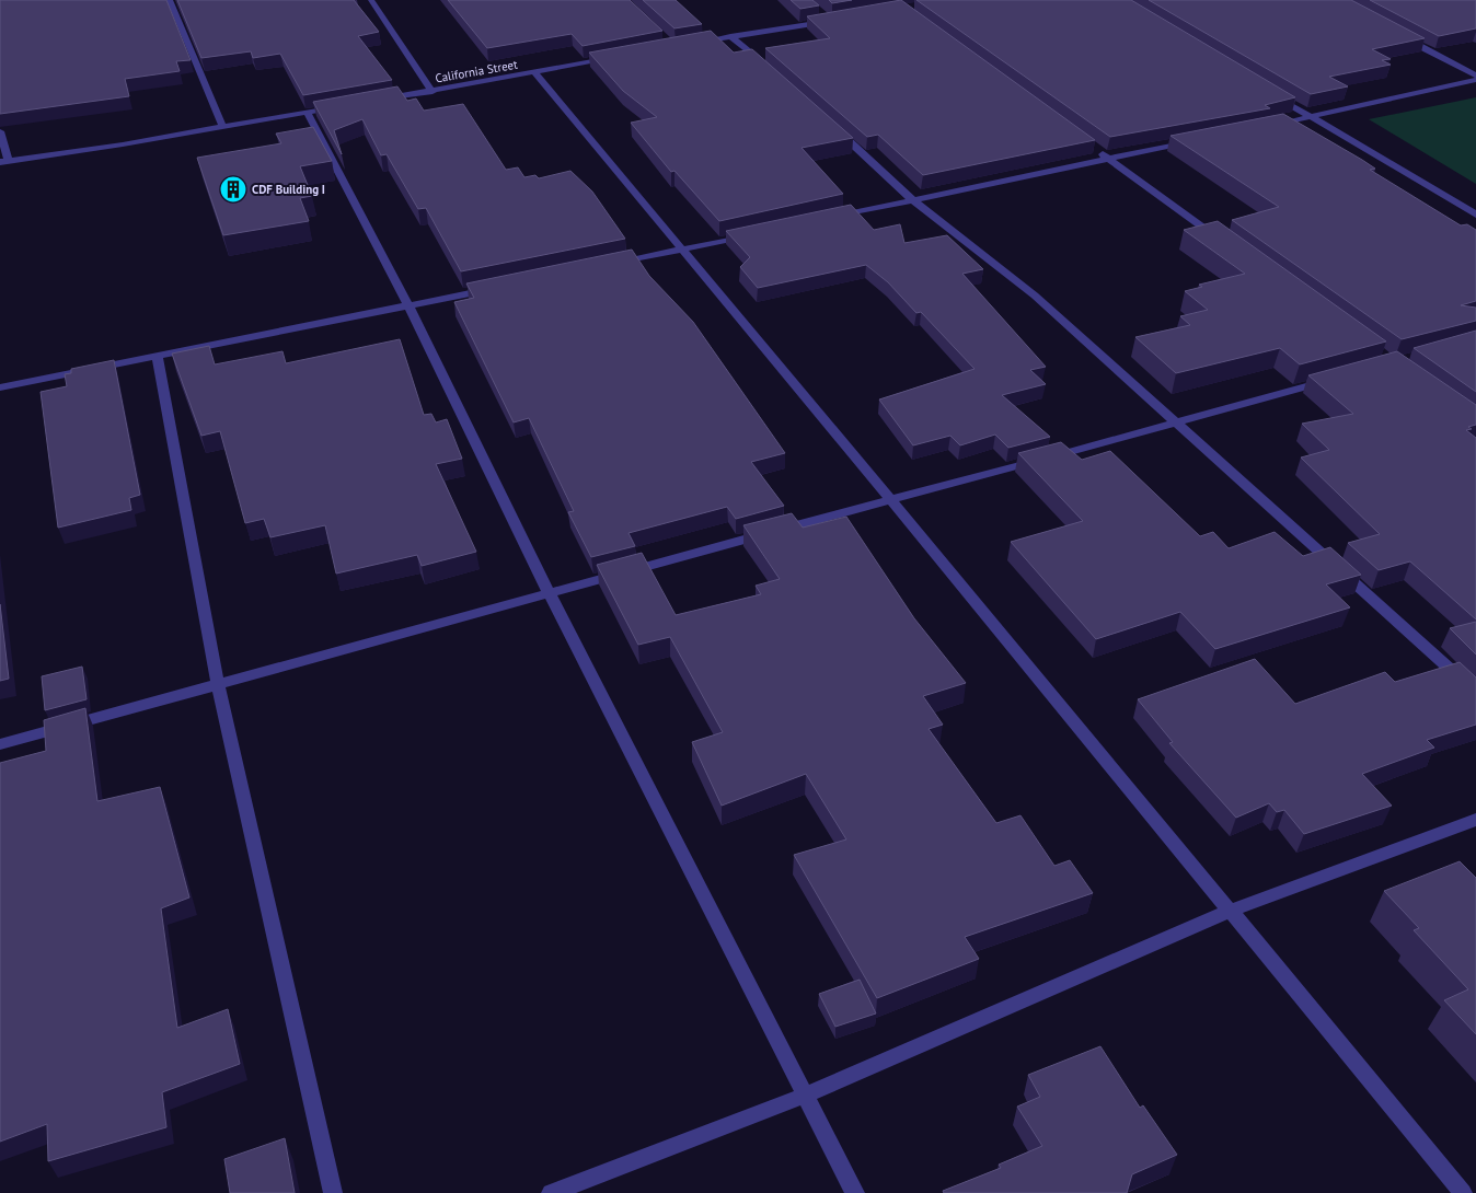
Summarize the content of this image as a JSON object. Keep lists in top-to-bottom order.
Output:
{
  "streets": {
    "street": ["California Street"]
  },
  "places": {
    "building": ["CDF Building I"]
  }
}
